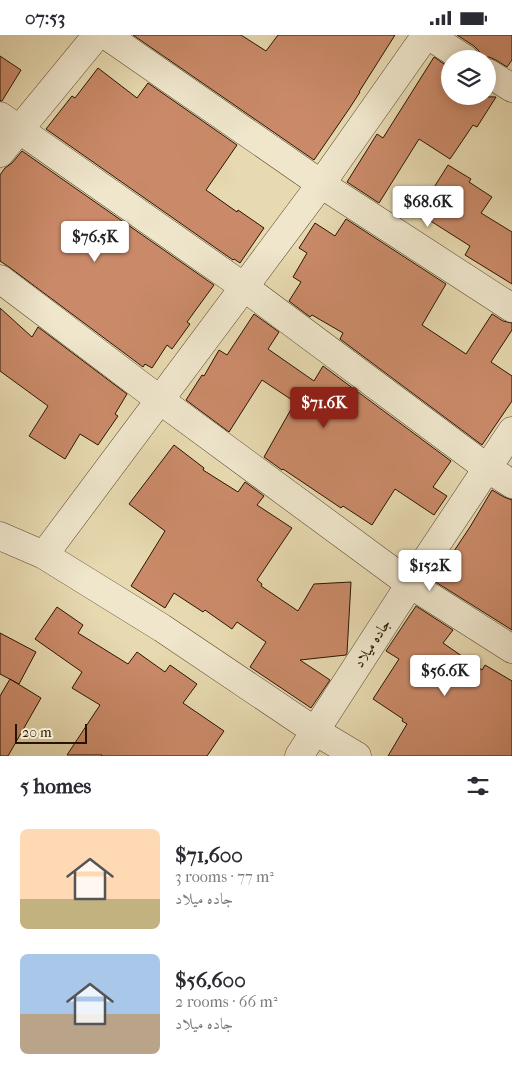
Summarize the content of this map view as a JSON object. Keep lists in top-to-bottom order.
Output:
{
  "streets": {
    "street": ["جاده میلاد"]
  },
  "scale_bar": "20 m",
  "page": {
    "status": "07:53",
    "price": [
      "$68.6K",
      "$76.5K",
      "$71.6K",
      "$152K",
      "$56.6K"
    ],
    "scale": "20 m",
    "heading": "5 homes",
    "list": [
      {
        "name": "$71,600",
        "note": "3 rooms · 77 m² · جاده میلاد"
      },
      {
        "name": "$56,600",
        "note": "2 rooms · 66 m² · جاده میلاد"
      }
    ]
  }
}
